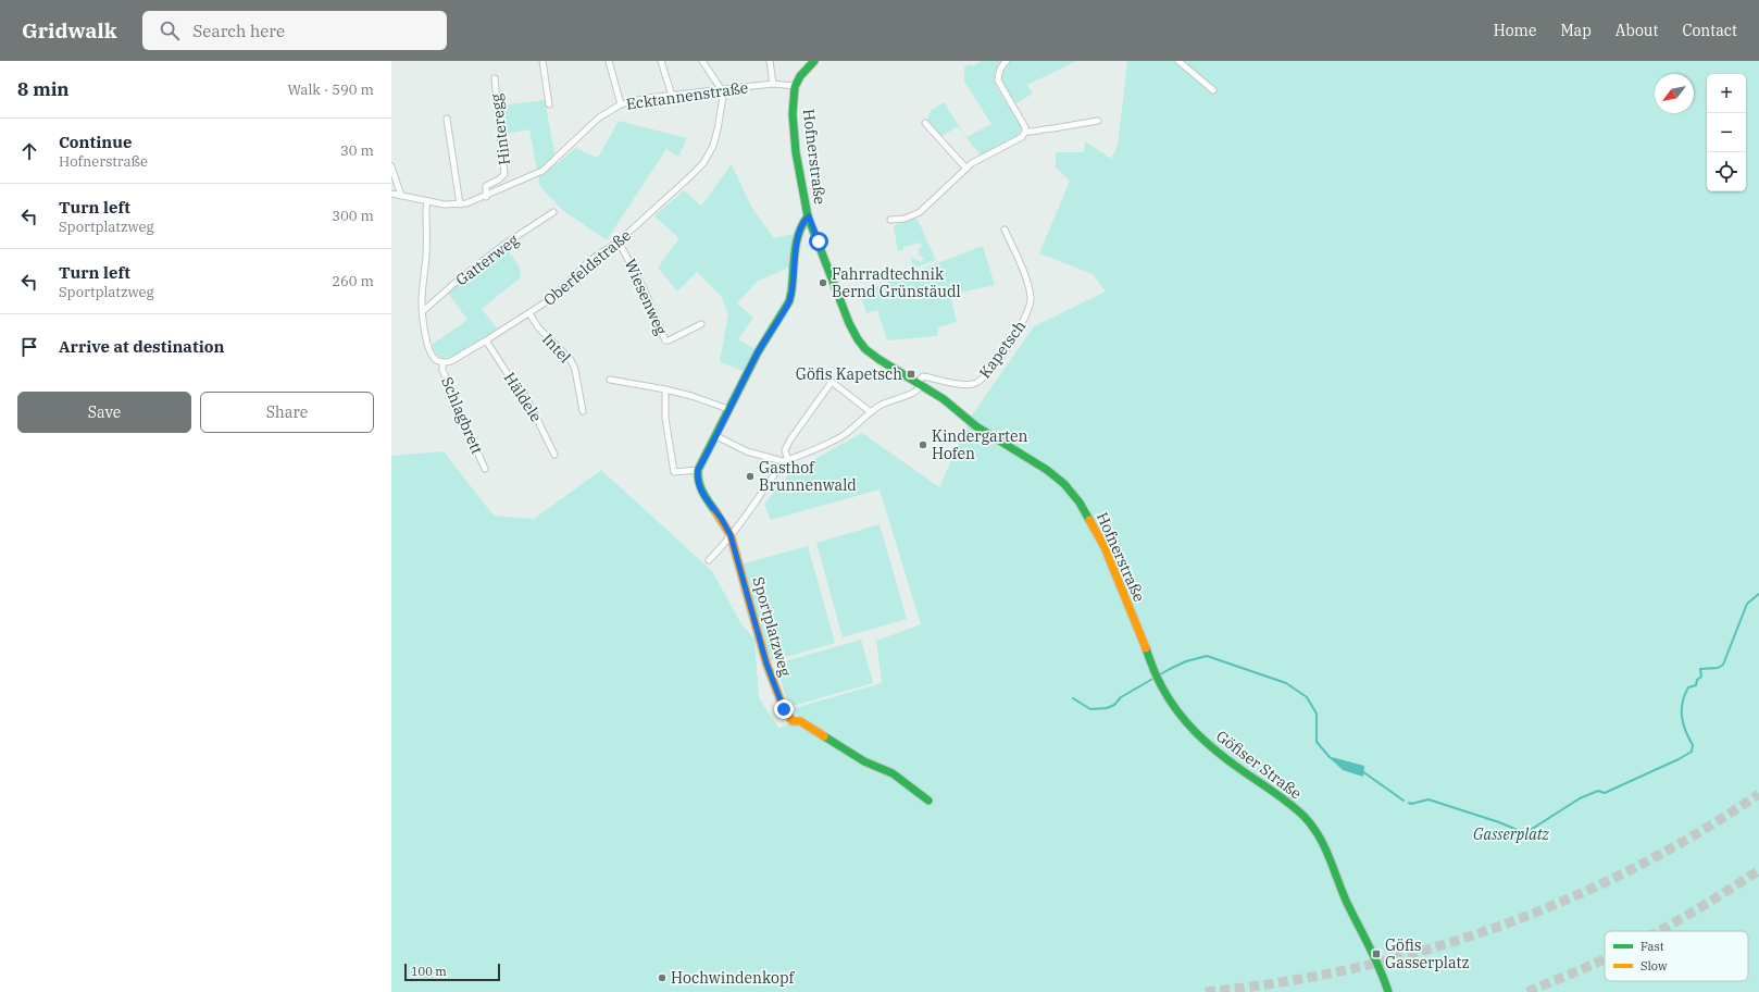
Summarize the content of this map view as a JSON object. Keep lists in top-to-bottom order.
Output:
{
  "streets": {
    "main road": ["Hofnerstraße", "Sportplatzweg", "Göfiser Straße"],
    "street": [
      "Ecktannenstraße",
      "Hinteregg",
      "Gatterweg",
      "Oberfeldstraße",
      "Wiesenweg",
      "Intel",
      "Kapetsch",
      "Häldele",
      "Schlagbrett"
    ]
  },
  "crossings": [
    ["Ecktannenstraße", "Hinteregg"],
    ["Ecktannenstraße", "Hofnerstraße"],
    ["Ecktannenstraße", "Oberfeldstraße"],
    ["Hofnerstraße", "Kapetsch"],
    ["Hofnerstraße", "Göfiser Straße"],
    ["Oberfeldstraße", "Wiesenweg"],
    ["Oberfeldstraße", "Intel"],
    ["Oberfeldstraße", "Häldele"],
    ["Oberfeldstraße", "Schlagbrett"]
  ],
  "parks": ["Gasserplatz"],
  "places": {
    "other": [
      "Fahrradtechnik Bernd Grünstäudl",
      "Kindergarten Hofen",
      "Gasthof Brunnenwald",
      "Hochwindenkopf"
    ],
    "transit": ["Göfis Kapetsch", "Göfis Gasserplatz"]
  },
  "legend": ["Fast", "Slow"],
  "scale_bar": "100 m",
  "north": "bottom left",
  "page": {
    "header": "Gridwalk",
    "search": "Search here",
    "nav": [
      "Home",
      "Map",
      "About",
      "Contact"
    ],
    "heading": ["8 min", "Walk · 590 m"],
    "map_buttons": ["+", "−"],
    "list": [
      ["Continue", "Hofnerstraße", "30 m"],
      ["Turn left", "Sportplatzweg", "300 m"],
      ["Turn left", "Sportplatzweg", "260 m"],
      "Arrive at destination"
    ],
    "buttons": ["Save", "Share"],
    "scale": "100 m"
  }
}
